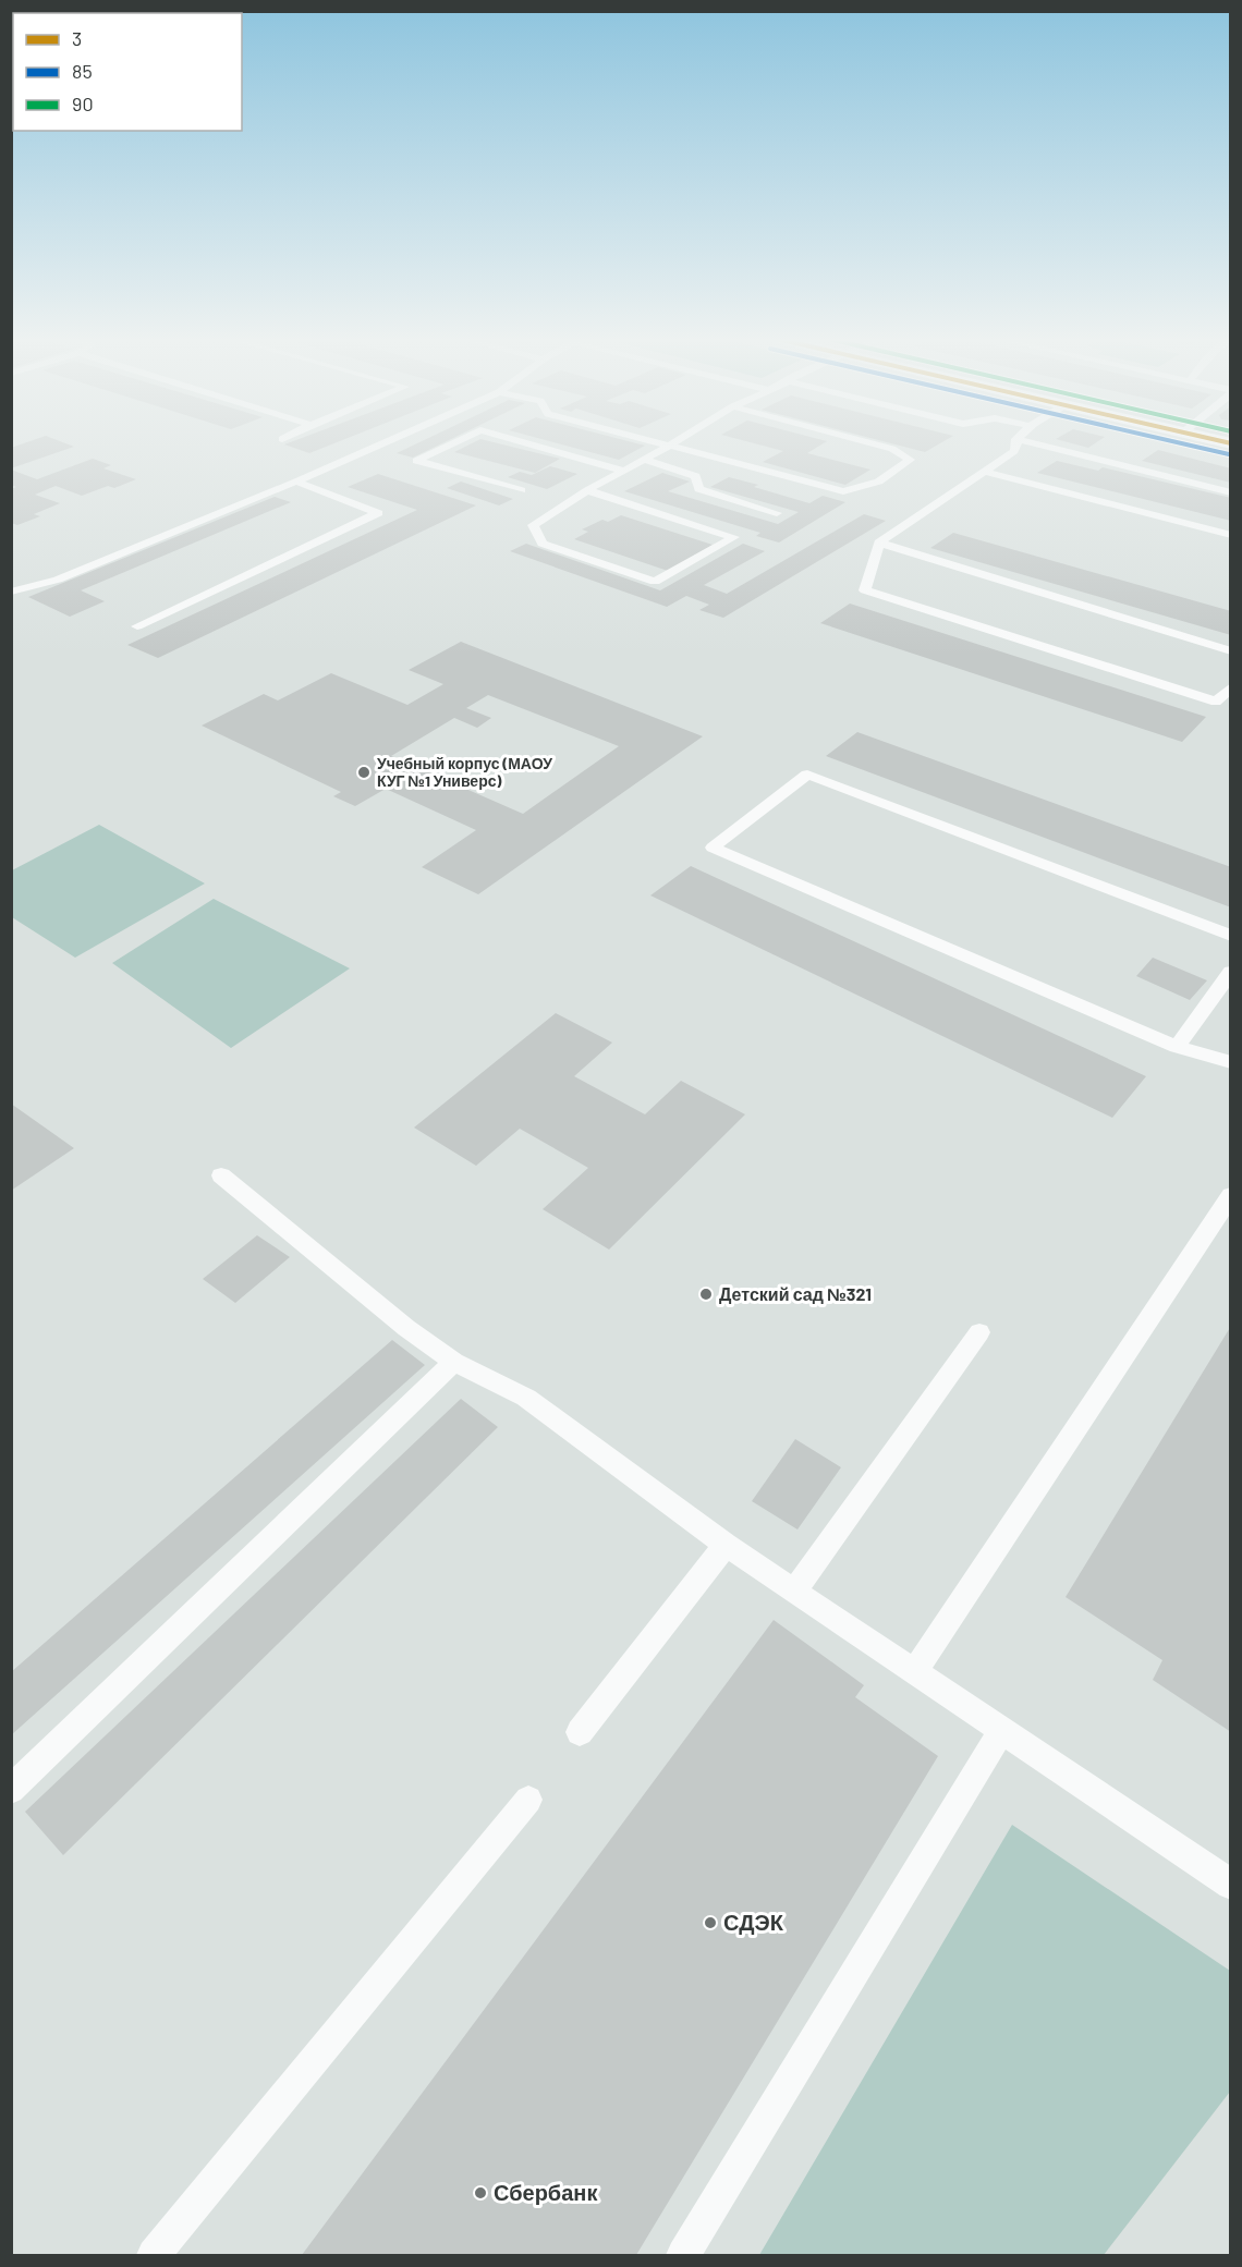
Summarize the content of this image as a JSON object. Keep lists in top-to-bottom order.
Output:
{
  "places": [
    "Учебный корпус (МАОУ КУГ №1 Универс)",
    "Детский сад №321",
    "СДЭК",
    "Сбербанк"
  ],
  "lines": ["transit line 85"],
  "legend": ["3", "85", "90"]
}
